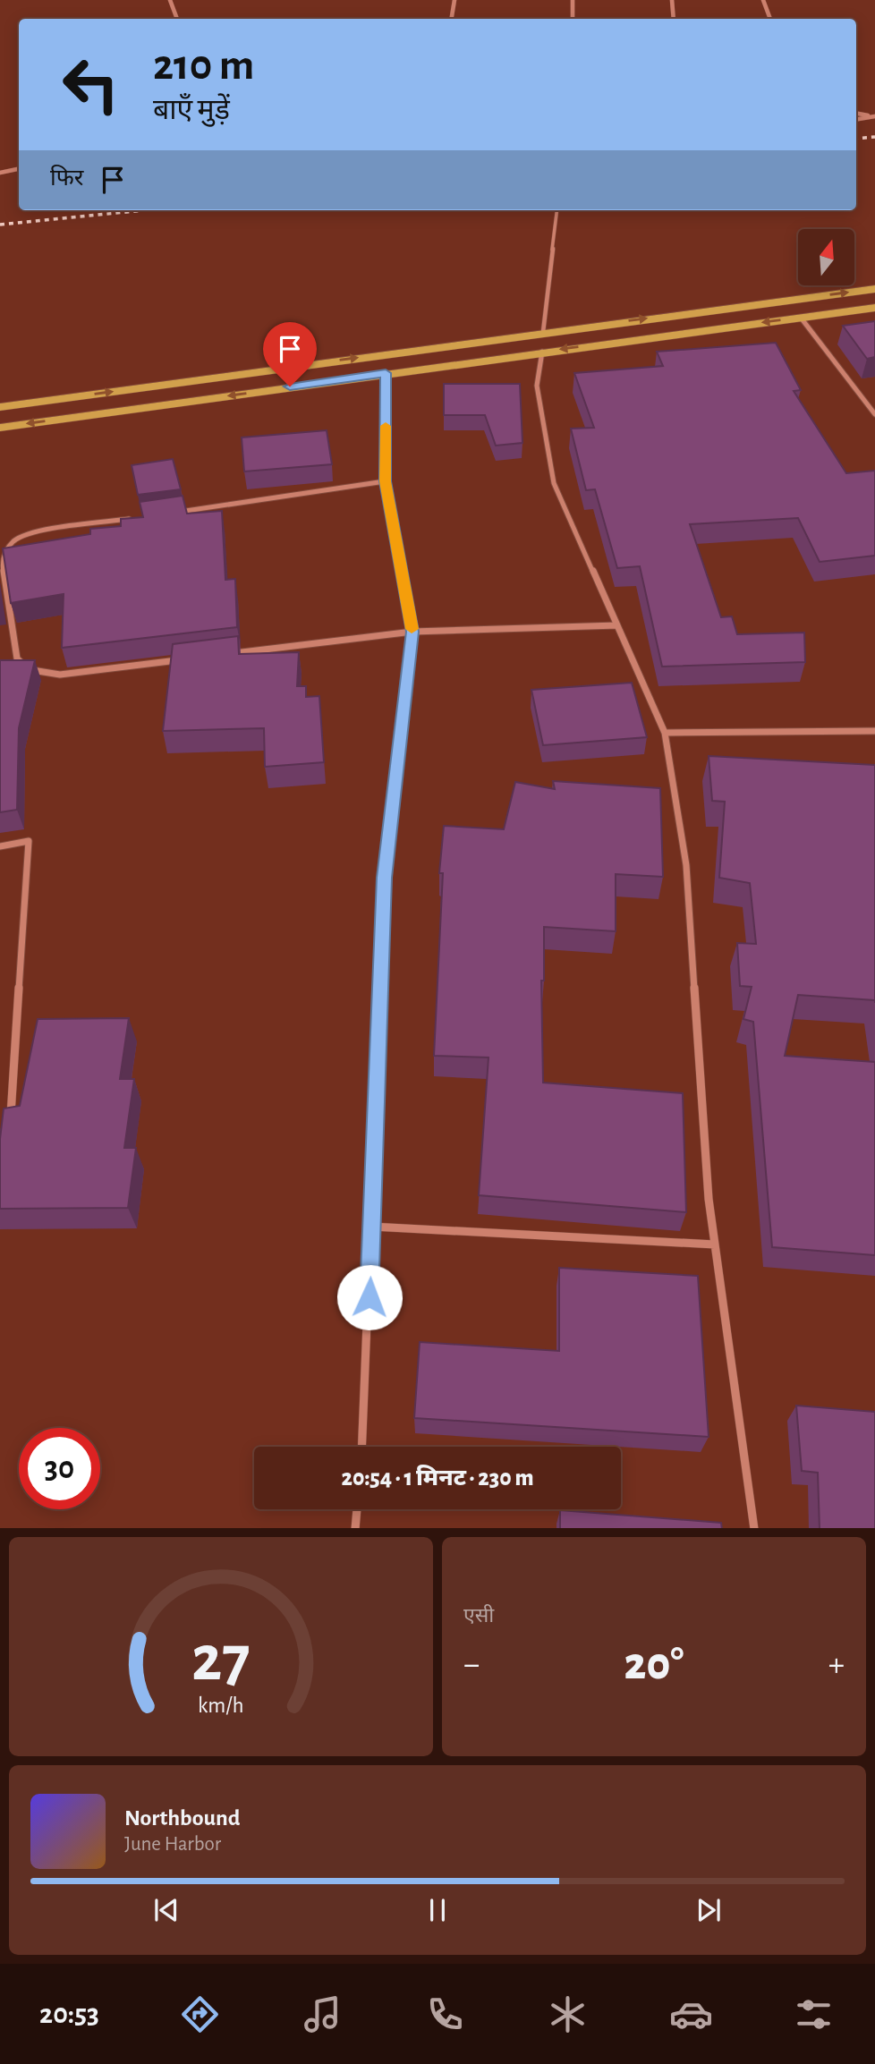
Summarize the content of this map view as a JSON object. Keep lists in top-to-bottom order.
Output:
{
  "north": "top",
  "page": {
    "turn": ["210 m", "बाएँ मुड़ें"],
    "then": "फिर",
    "limit": "30",
    "trip": "20:54 · 1 मिनट · 230 m",
    "tile": "एसी",
    "heat": ["−", "20°", "+"],
    "song": ["Northbound", "June Harbor"],
    "tabs": "20:53",
    "gauge": ["27", "km/h"]
  }
}
